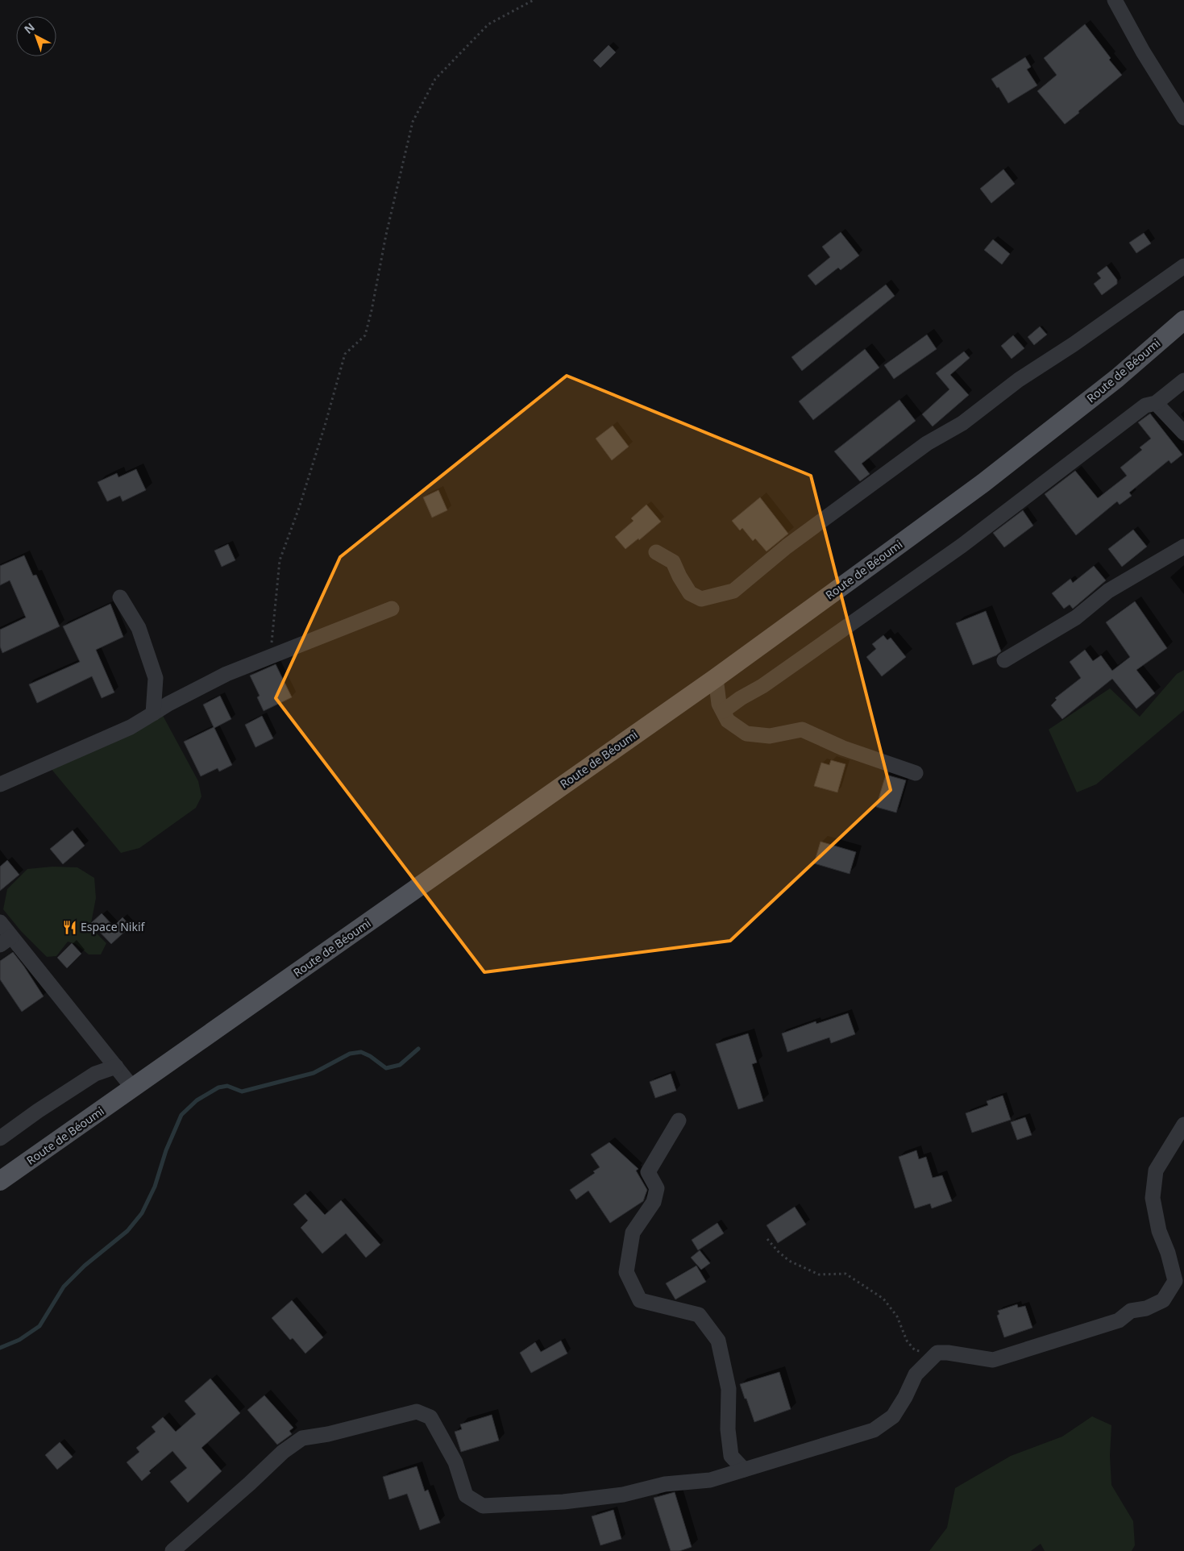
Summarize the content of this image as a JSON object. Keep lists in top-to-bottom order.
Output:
{
  "streets": {
    "main road": ["Route de Béoumi"]
  },
  "places": {
    "restaurant": ["Espace Nikif"]
  },
  "north": "top left"
}
